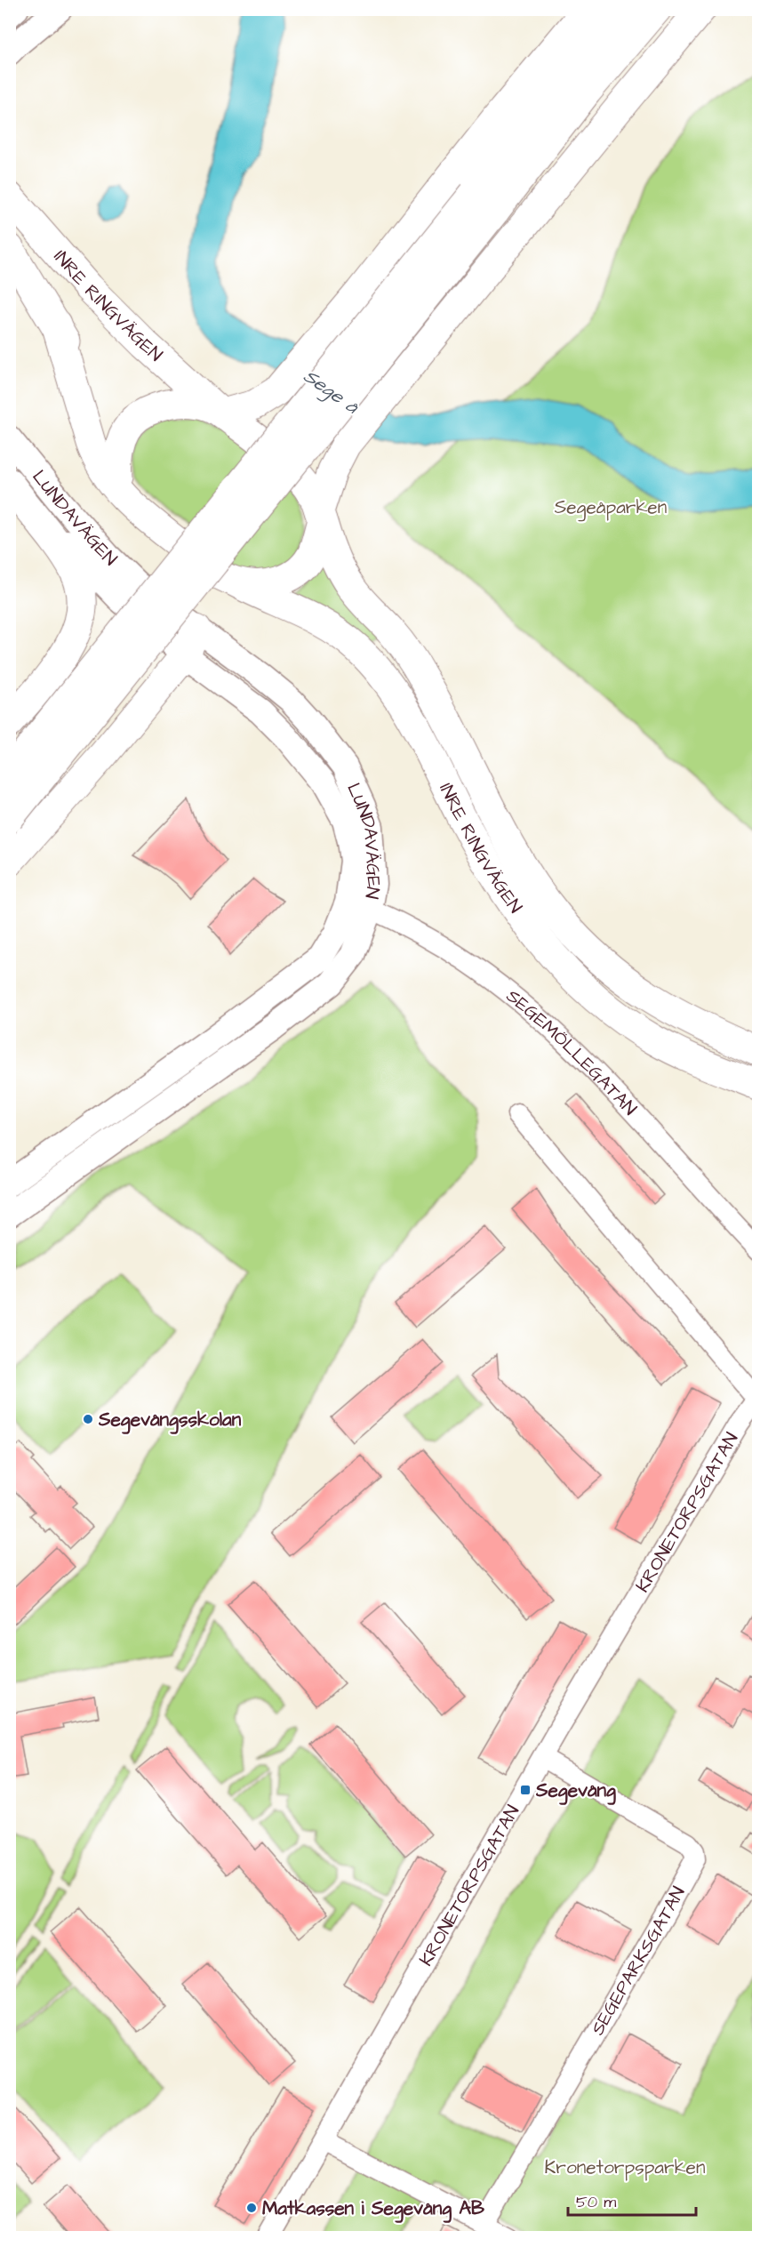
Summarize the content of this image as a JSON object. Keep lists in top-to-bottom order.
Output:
{
  "streets": {
    "highway": ["INRE RINGVÄGEN"],
    "main road": ["LUNDAVÄGEN"],
    "street": ["SEGEMÖLLEGATAN", "KRONETORPSGATAN", "SEGEPARKSGATAN"]
  },
  "crossings": [
    ["LUNDAVÄGEN", "SEGEMÖLLEGATAN"],
    ["KRONETORPSGATAN", "SEGEPARKSGATAN"]
  ],
  "water": ["Sege å"],
  "parks": ["Segeåparken", "Kronetorpsparken"],
  "places": {
    "other": ["Segevångsskolan", "Matkassen i Segevång AB"],
    "transit": ["Segevång"]
  },
  "scale_bar": "50 m"
}
